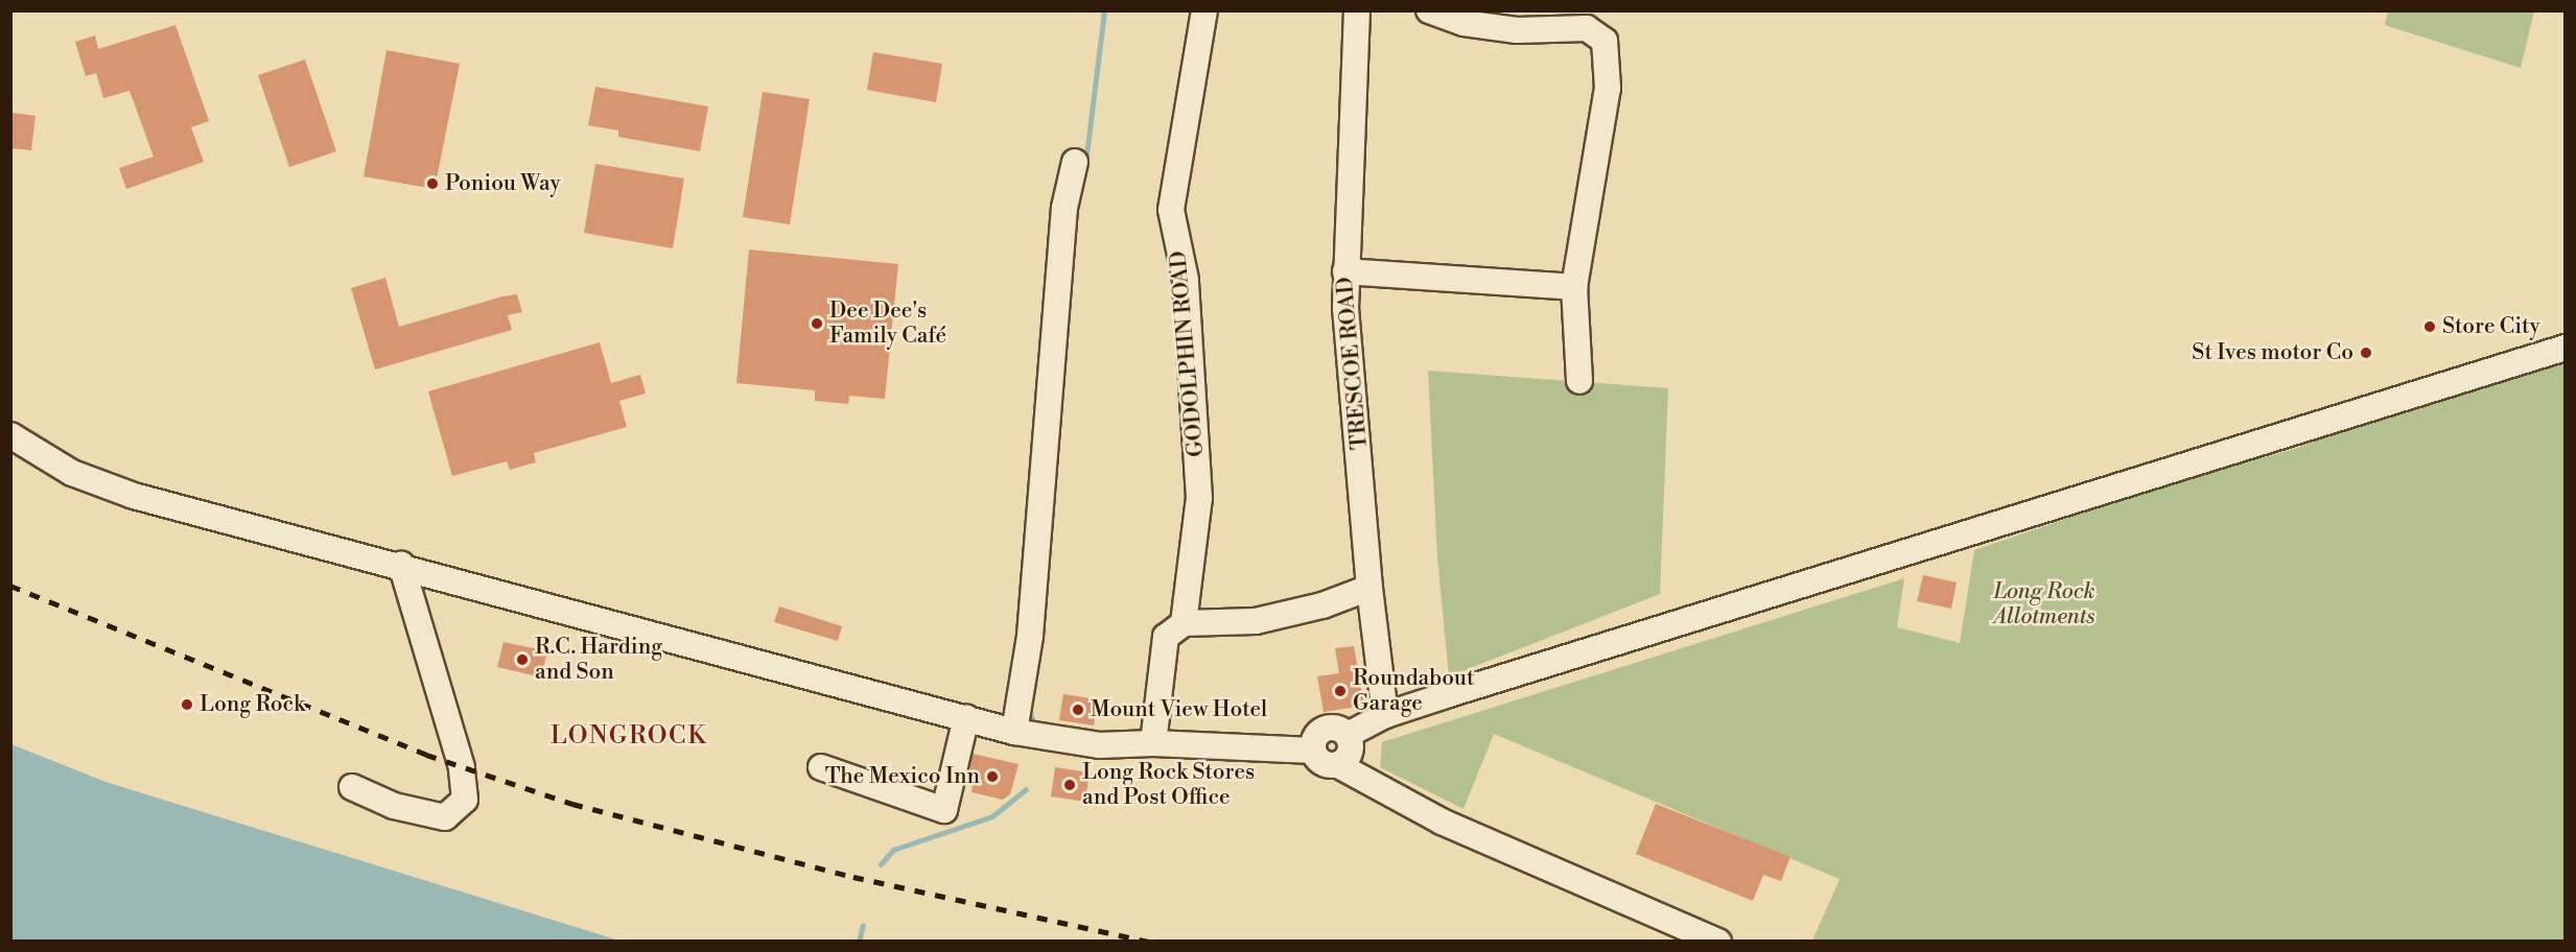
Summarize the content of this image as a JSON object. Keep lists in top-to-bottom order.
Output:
{
  "streets": {
    "street": ["GODOLPHIN ROAD", "TRESCOE ROAD"]
  },
  "districts": ["LONGROCK"],
  "parks": ["Long Rock Allotments"],
  "places": [
    "Poniou Way",
    "Dee Dee's Family Café",
    "Store City",
    "St Ives motor Co",
    "R.C. Harding and Son",
    "Roundabout Garage",
    "Long Rock",
    "Mount View Hotel",
    "The Mexico Inn",
    "Long Rock Stores and Post Office"
  ]
}
